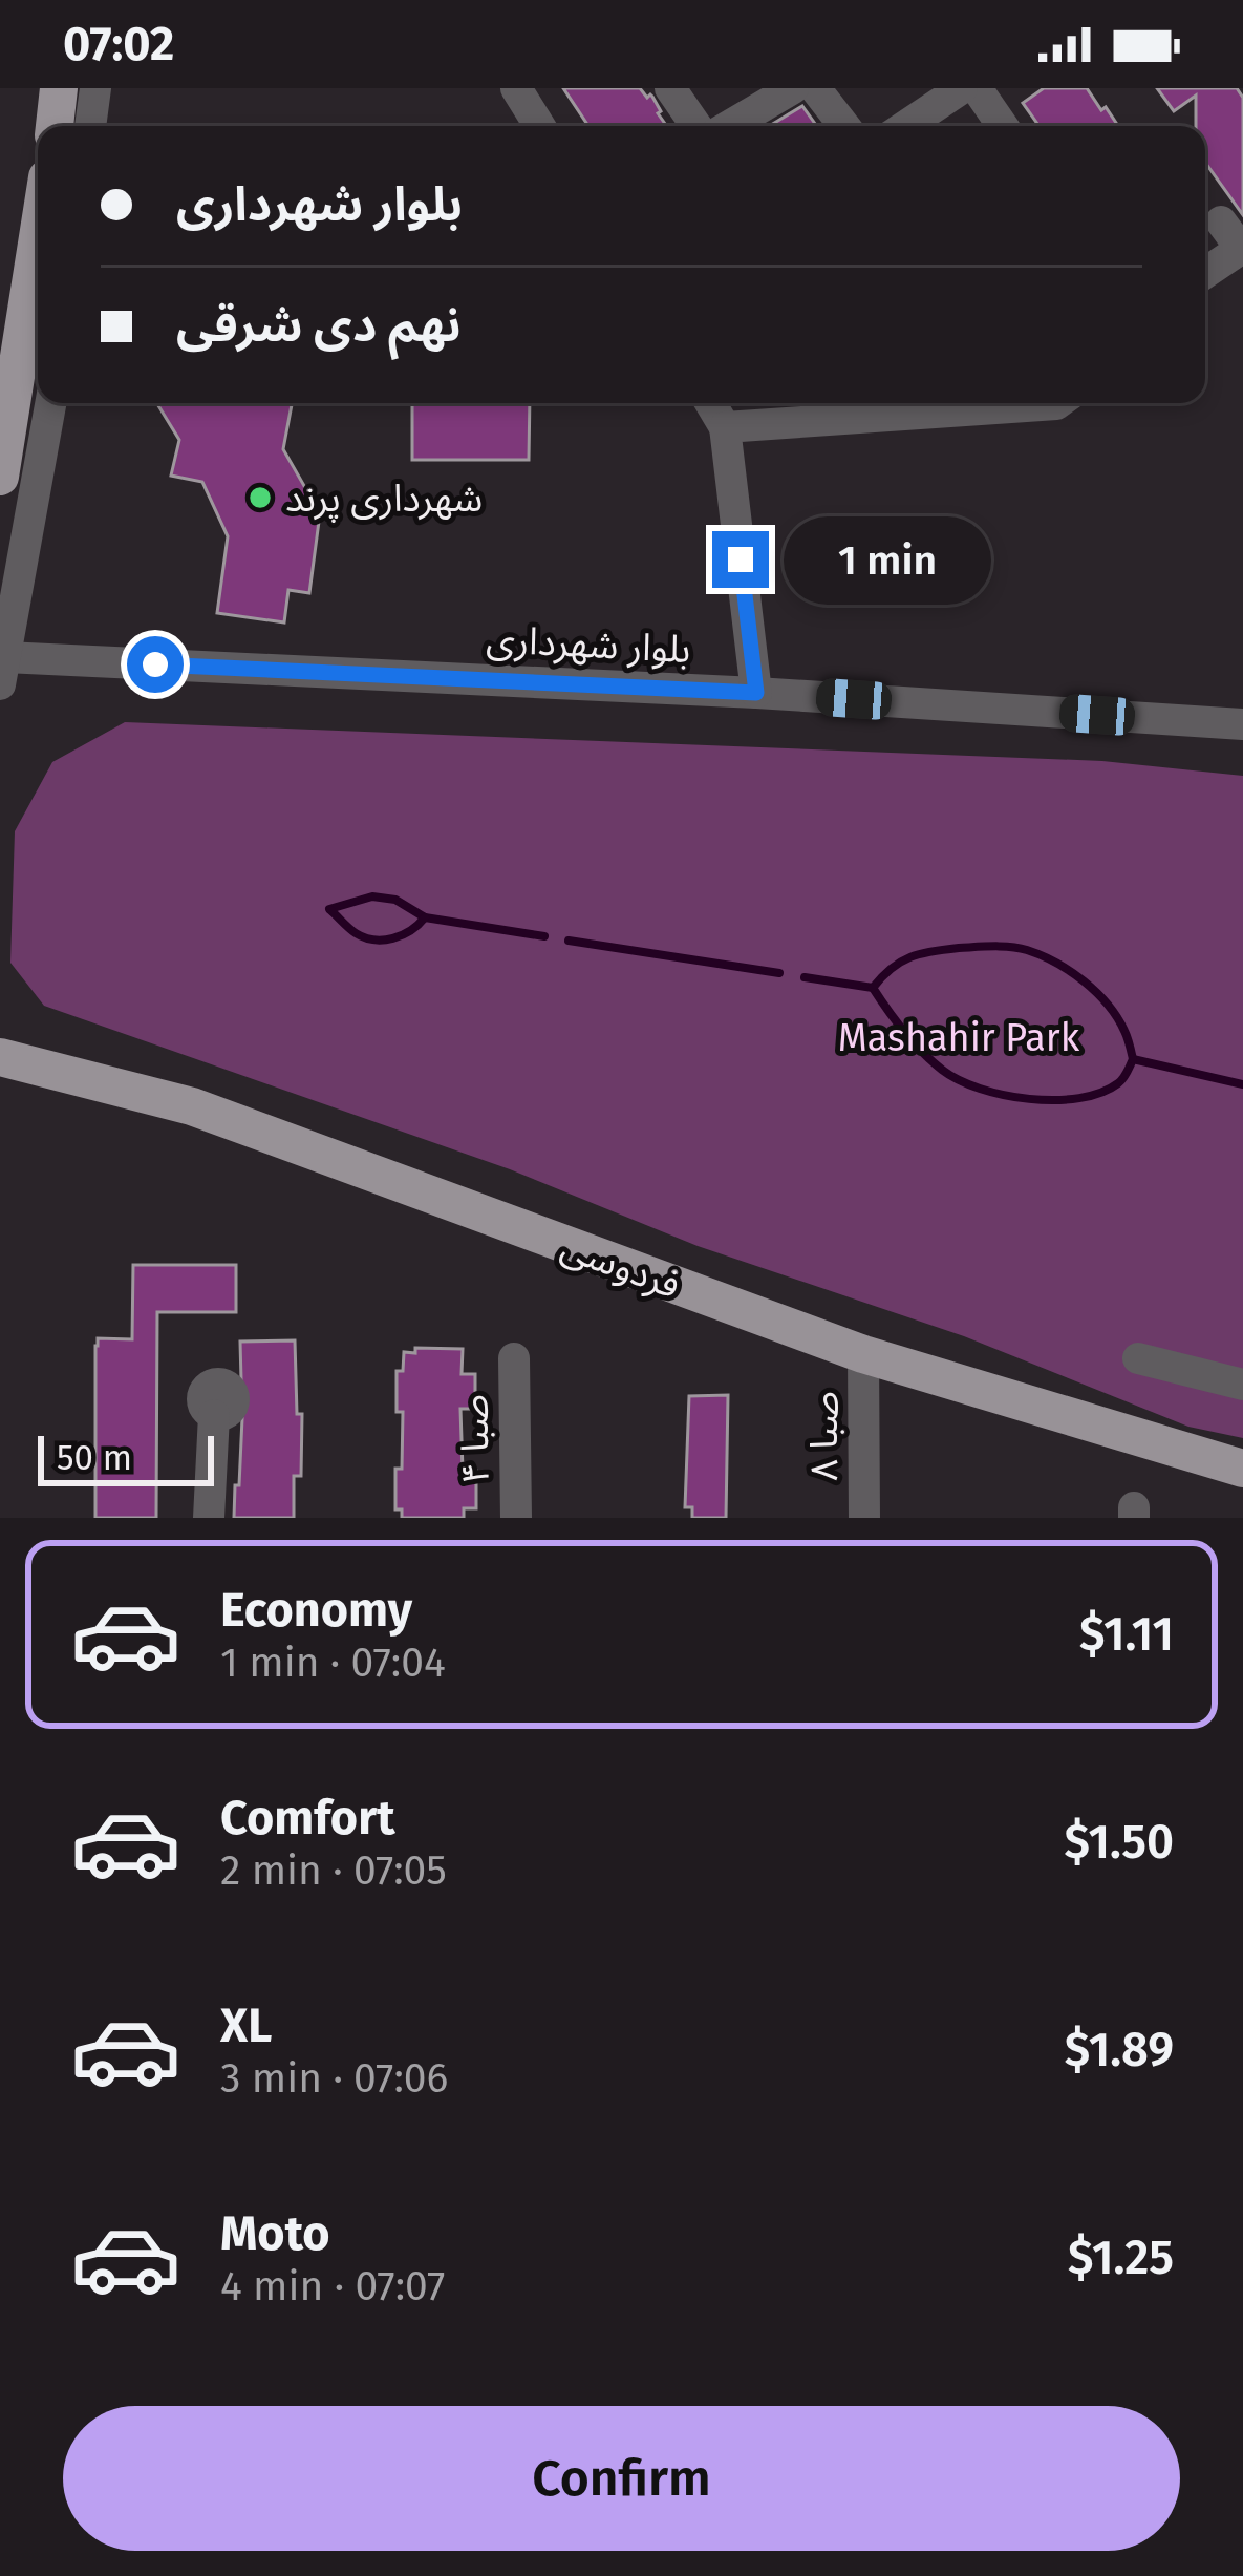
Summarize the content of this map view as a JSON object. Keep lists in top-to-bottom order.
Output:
{
  "streets": {
    "main road": ["فردوسی"],
    "street": ["بلوار شهرداری", "صبا ۸", "صبا ۴"]
  },
  "crossings": [
    ["فردوسی", "صبا ۸"]
  ],
  "parks": ["Mashahir Park"],
  "places": ["شهرداری پرند"],
  "scale_bar": "50 m",
  "page": {
    "status": "07:02",
    "banner": ["بلوار شهرداری", "نهم دی شرقی"],
    "bubble": "1 min",
    "scale": "50 m",
    "list": [
      {
        "name": "Economy",
        "note": "1 min · 07:04",
        "value": "$1.11"
      },
      {
        "name": "Comfort",
        "note": "2 min · 07:05",
        "value": "$1.50"
      },
      {
        "name": "XL",
        "note": "3 min · 07:06",
        "value": "$1.89"
      },
      {
        "name": "Moto",
        "note": "4 min · 07:07",
        "value": "$1.25"
      }
    ],
    "buttons": "Confirm"
  }
}
